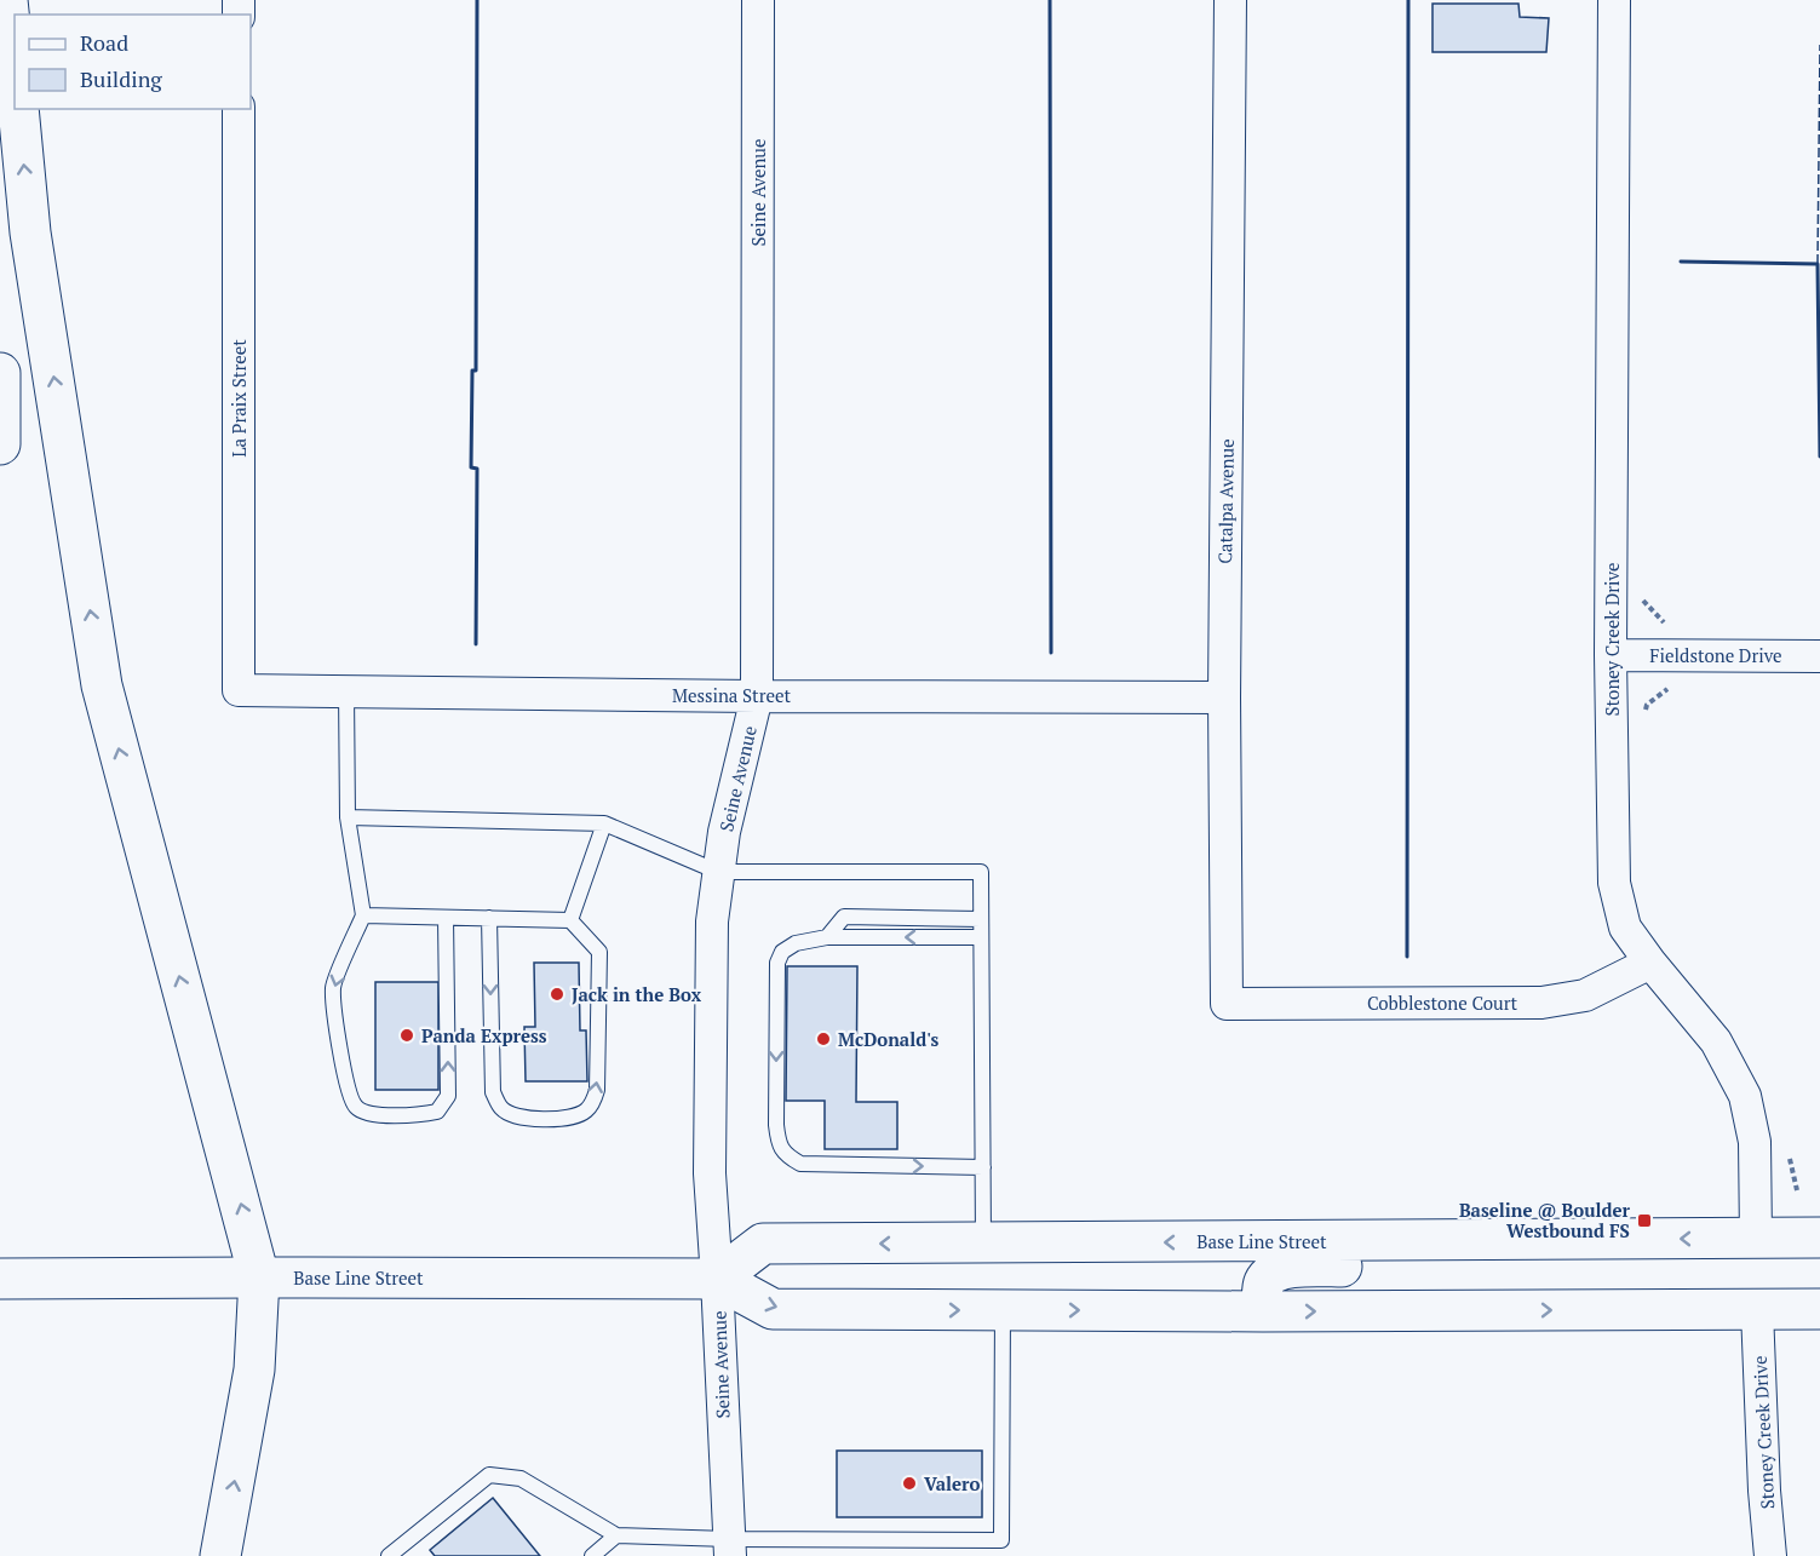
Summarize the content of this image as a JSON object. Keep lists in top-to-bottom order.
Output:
{
  "streets": {
    "main road": ["Base Line Street"],
    "street": [
      "Seine Avenue",
      "La Praix Street",
      "Catalpa Avenue",
      "Stoney Creek Drive",
      "Fieldstone Drive",
      "Messina Street",
      "Cobblestone Court"
    ]
  },
  "crossings": [
    ["Seine Avenue", "Messina Street"],
    ["Seine Avenue", "Base Line Street"],
    ["La Praix Street", "Messina Street"],
    ["Catalpa Avenue", "Messina Street"],
    ["Catalpa Avenue", "Cobblestone Court"],
    ["Stoney Creek Drive", "Fieldstone Drive"],
    ["Stoney Creek Drive", "Cobblestone Court"],
    ["Stoney Creek Drive", "Base Line Street"]
  ],
  "places": {
    "other": [
      "Jack in the Box",
      "Panda Express",
      "McDonald's",
      "Valero"
    ],
    "transit": ["Baseline @ Boulder Westbound FS"]
  },
  "legend": ["Road", "Building"]
}
